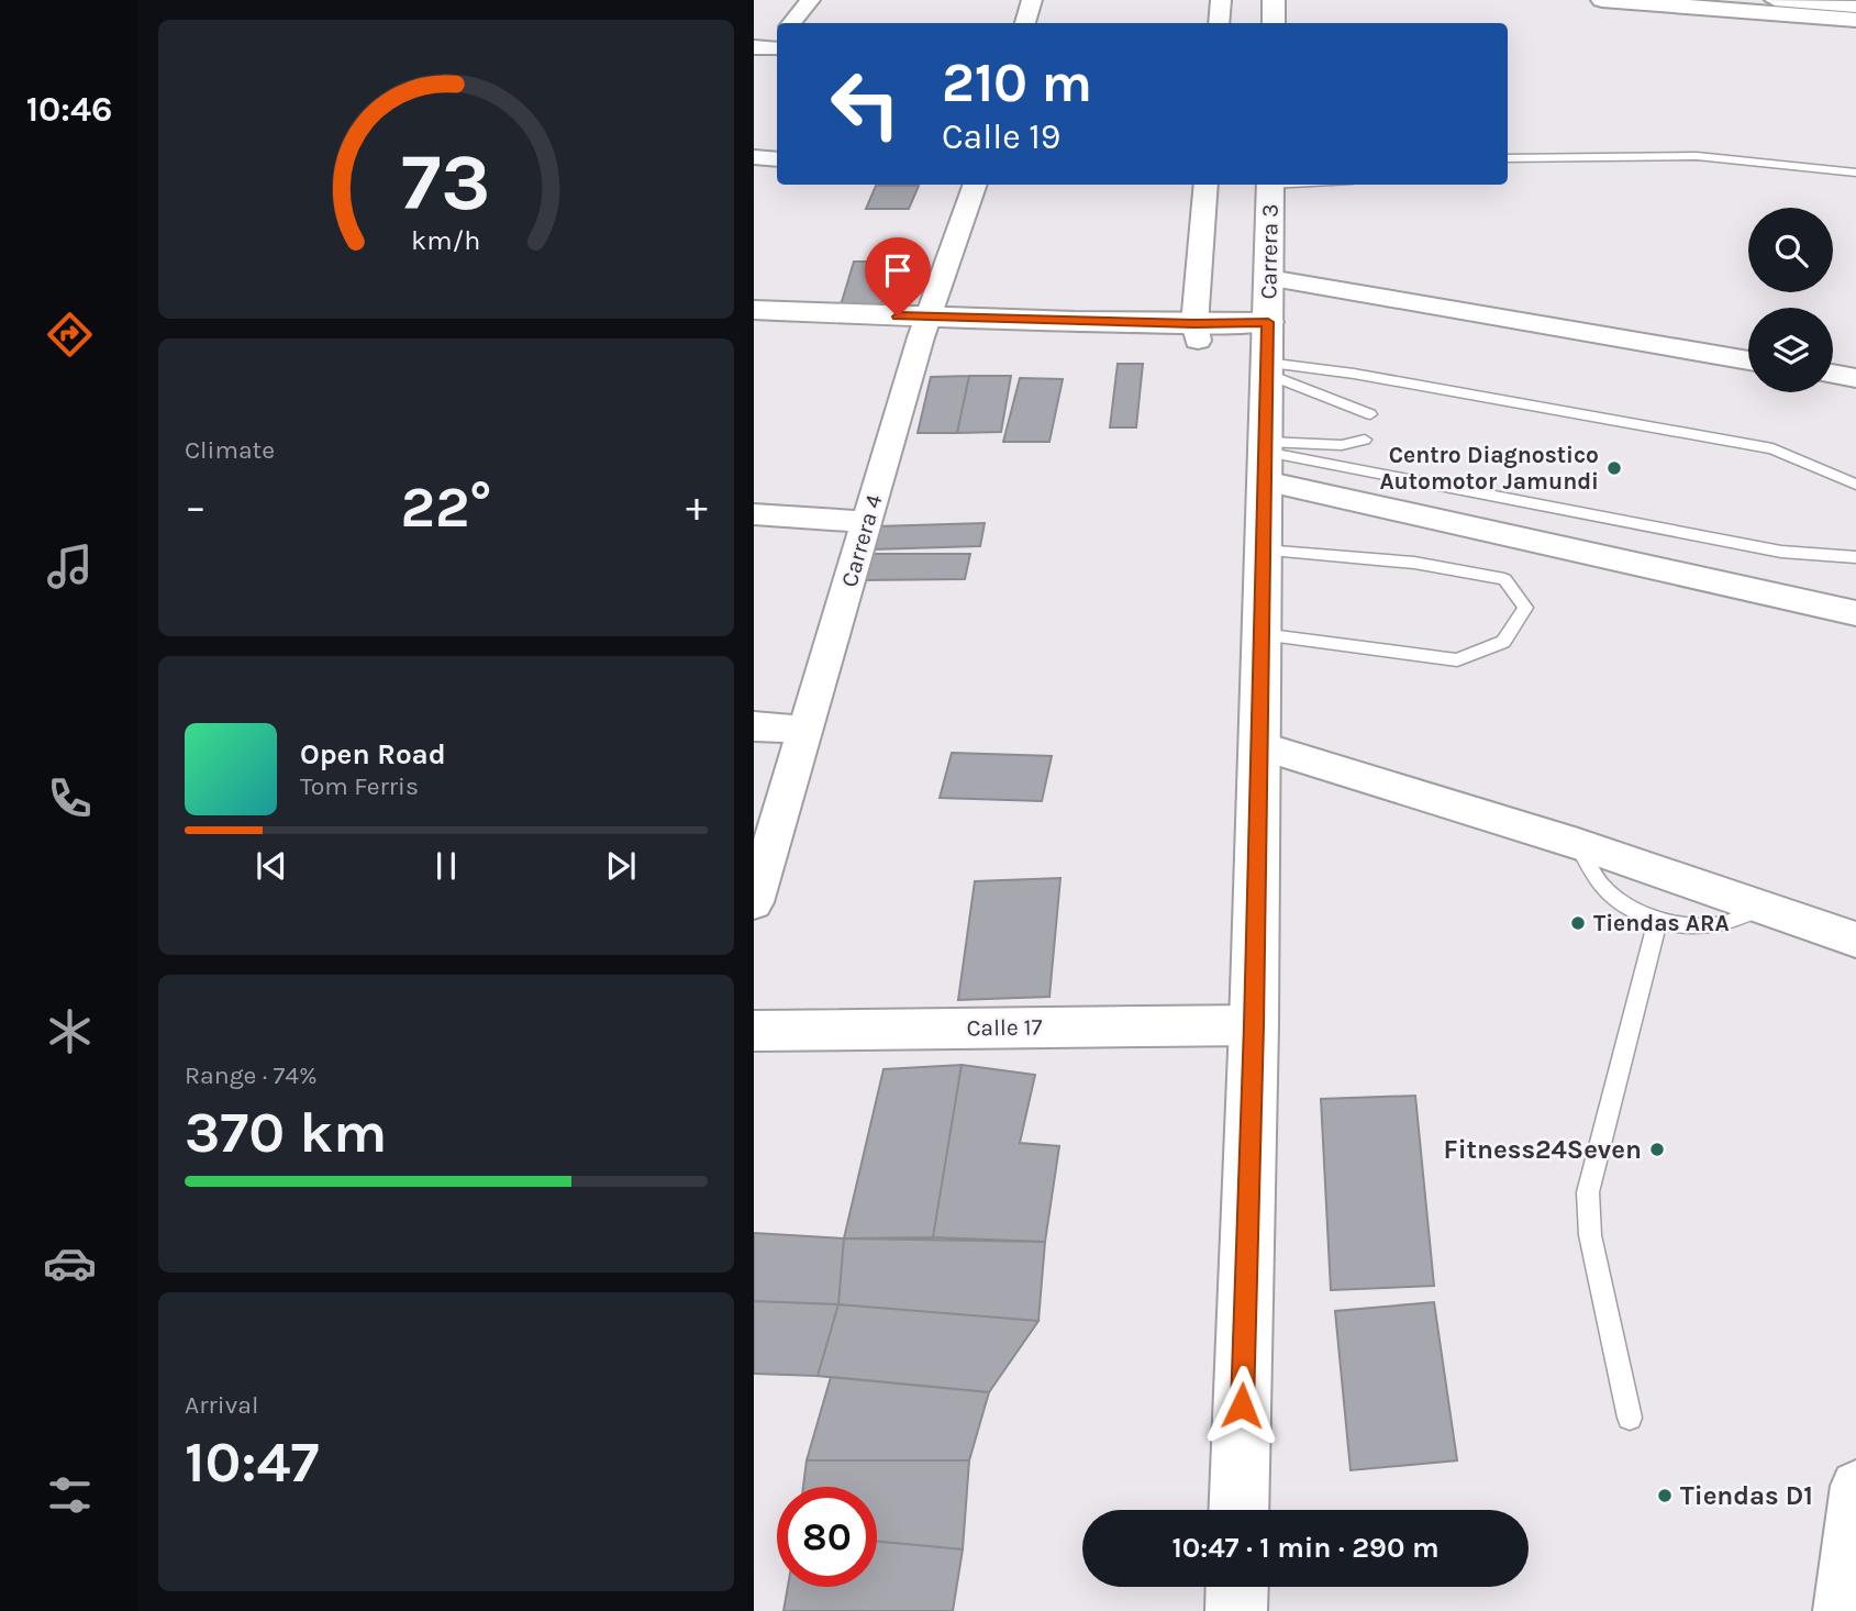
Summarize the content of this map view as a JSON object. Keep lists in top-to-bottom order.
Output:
{
  "streets": {
    "main road": ["Carrera 3"],
    "street": ["Carrera 4", "Calle 17"]
  },
  "crossings": [
    ["Carrera 3", "Calle 17"]
  ],
  "places": [
    "Centro Diagnostico Automotor Jamundi",
    "Tiendas ARA",
    "Fitness24Seven",
    "Tiendas D1"
  ],
  "page": {
    "tabs": "10:46",
    "turn": ["210 m", "Calle 19"],
    "tile": [
      "Climate",
      ["Range · 74%", "370 km"],
      ["Arrival", "10:47"]
    ],
    "heat": ["−", "22°", "+"],
    "song": ["Open Road", "Tom Ferris"],
    "limit": "80",
    "trip": "10:47 · 1 min · 290 m",
    "gauge": ["73", "km/h"]
  }
}
